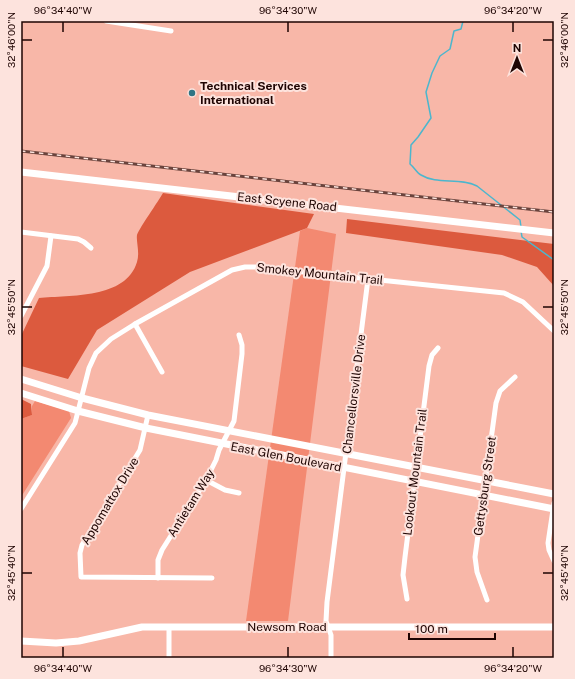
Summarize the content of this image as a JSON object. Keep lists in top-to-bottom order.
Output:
{
  "streets": {
    "main road": ["East Scyene Road", "East Glen Boulevard", "Newsom Road"],
    "street": [
      "Smokey Mountain Trail",
      "Chancellorsville Drive",
      "Lookout Mountain Trail",
      "Gettysburg Street",
      "Appomattox Drive",
      "Antietam Way"
    ]
  },
  "crossings": [
    ["Smokey Mountain Trail", "Chancellorsville Drive"],
    ["Smokey Mountain Trail", "East Glen Boulevard"],
    ["Chancellorsville Drive", "East Glen Boulevard"],
    ["Chancellorsville Drive", "Newsom Road"],
    ["East Glen Boulevard", "Lookout Mountain Trail"],
    ["East Glen Boulevard", "Gettysburg Street"],
    ["East Glen Boulevard", "Appomattox Drive"],
    ["East Glen Boulevard", "Antietam Way"],
    ["Appomattox Drive", "Antietam Way"]
  ],
  "places": ["Technical Services International"],
  "scale_bar": "100 m",
  "north": "top",
  "coordinates": [
    "96°34'40\"W",
    "96°34'30\"W",
    "96°34'20\"W",
    "32°46'00\"N",
    "32°45'50\"N",
    "32°45'40\"N"
  ]
}
